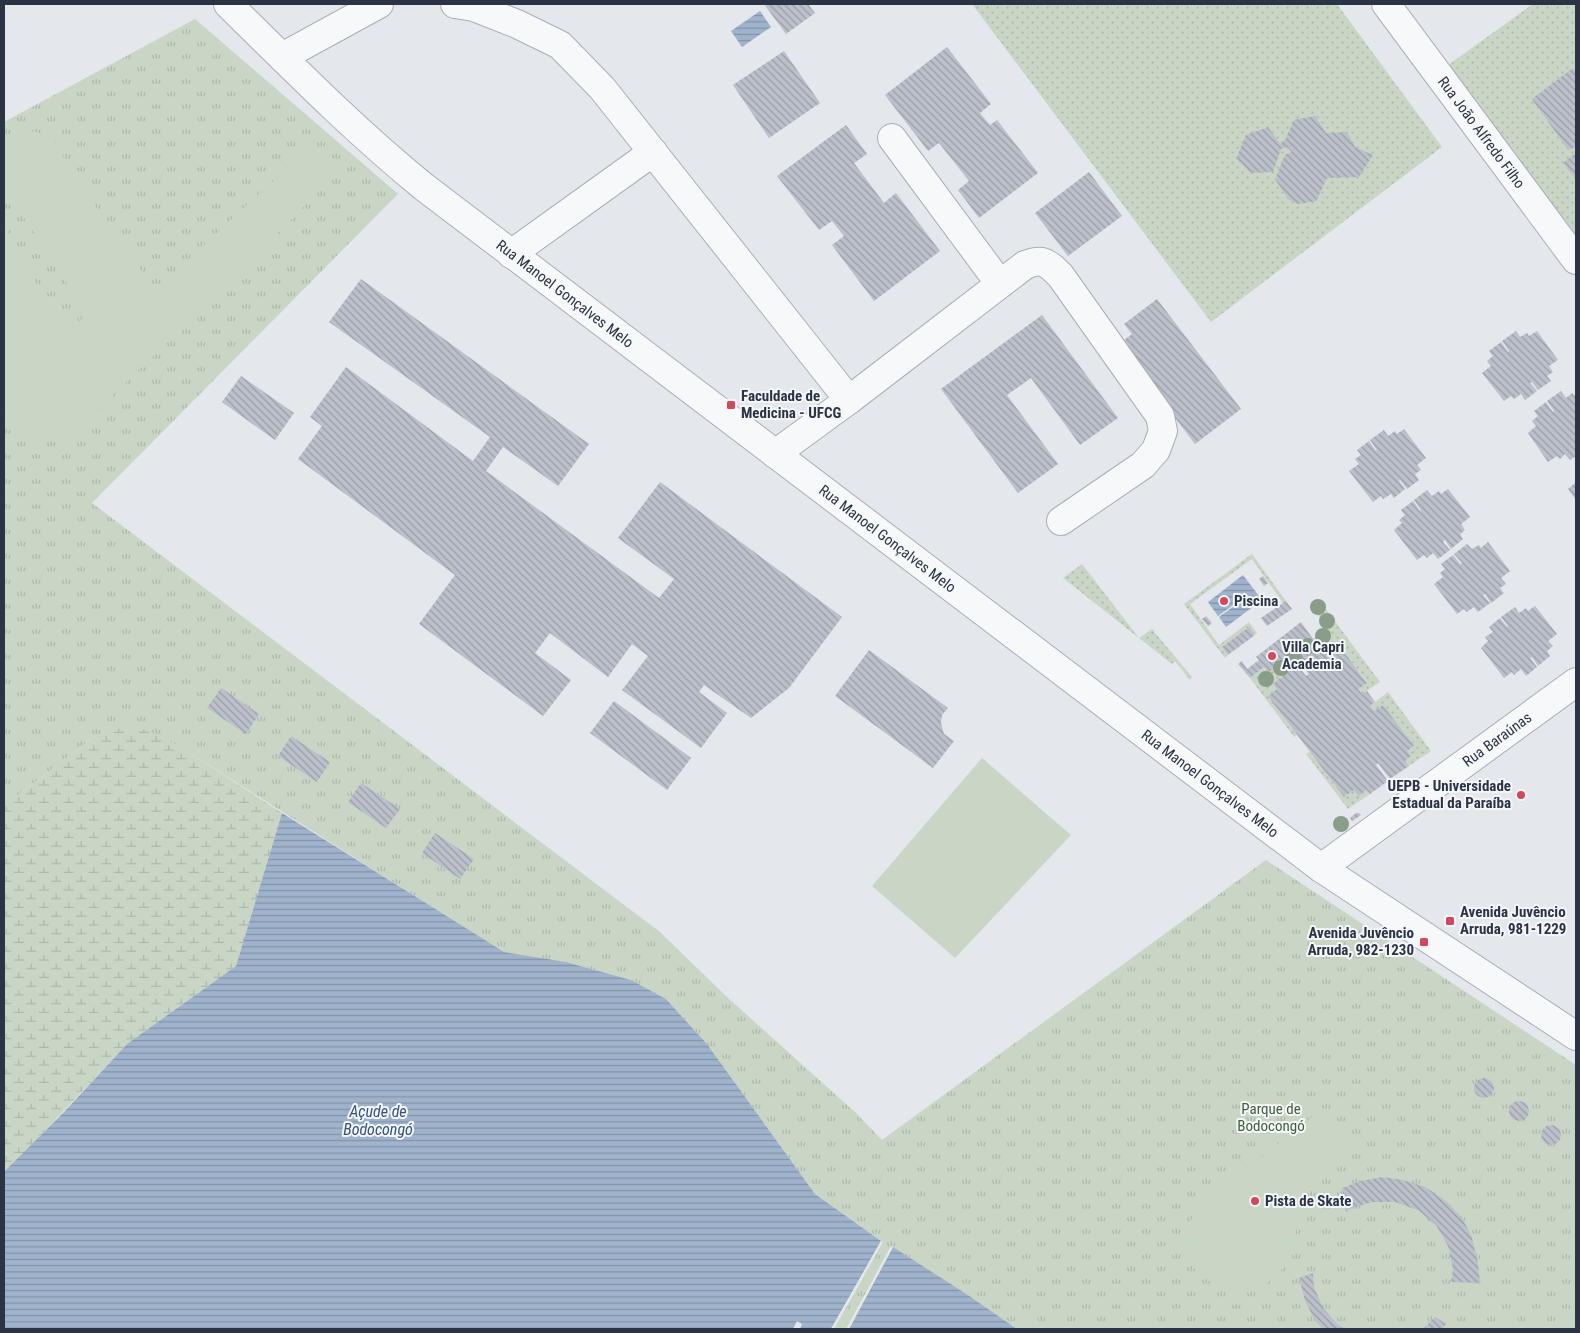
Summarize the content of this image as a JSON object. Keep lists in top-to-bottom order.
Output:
{
  "streets": {
    "street": ["Rua João Alfredo Filho", "Rua Manoel Gonçalves Melo", "Rua Baraúnas"]
  },
  "crossings": [
    ["Rua Manoel Gonçalves Melo", "Rua Baraúnas"]
  ],
  "water": ["Açude de Bodocongó"],
  "parks": ["Parque de Bodocongó"],
  "places": {
    "transit": ["Faculdade de Medicina - UFCG", "Avenida Juvêncio Arruda, 981-1229", "Avenida Juvêncio Arruda, 982-1230"],
    "other": [
      "Piscina",
      "Villa Capri Academia",
      "UEPB - Universidade Estadual da Paraíba",
      "Pista de Skate"
    ]
  }
}
